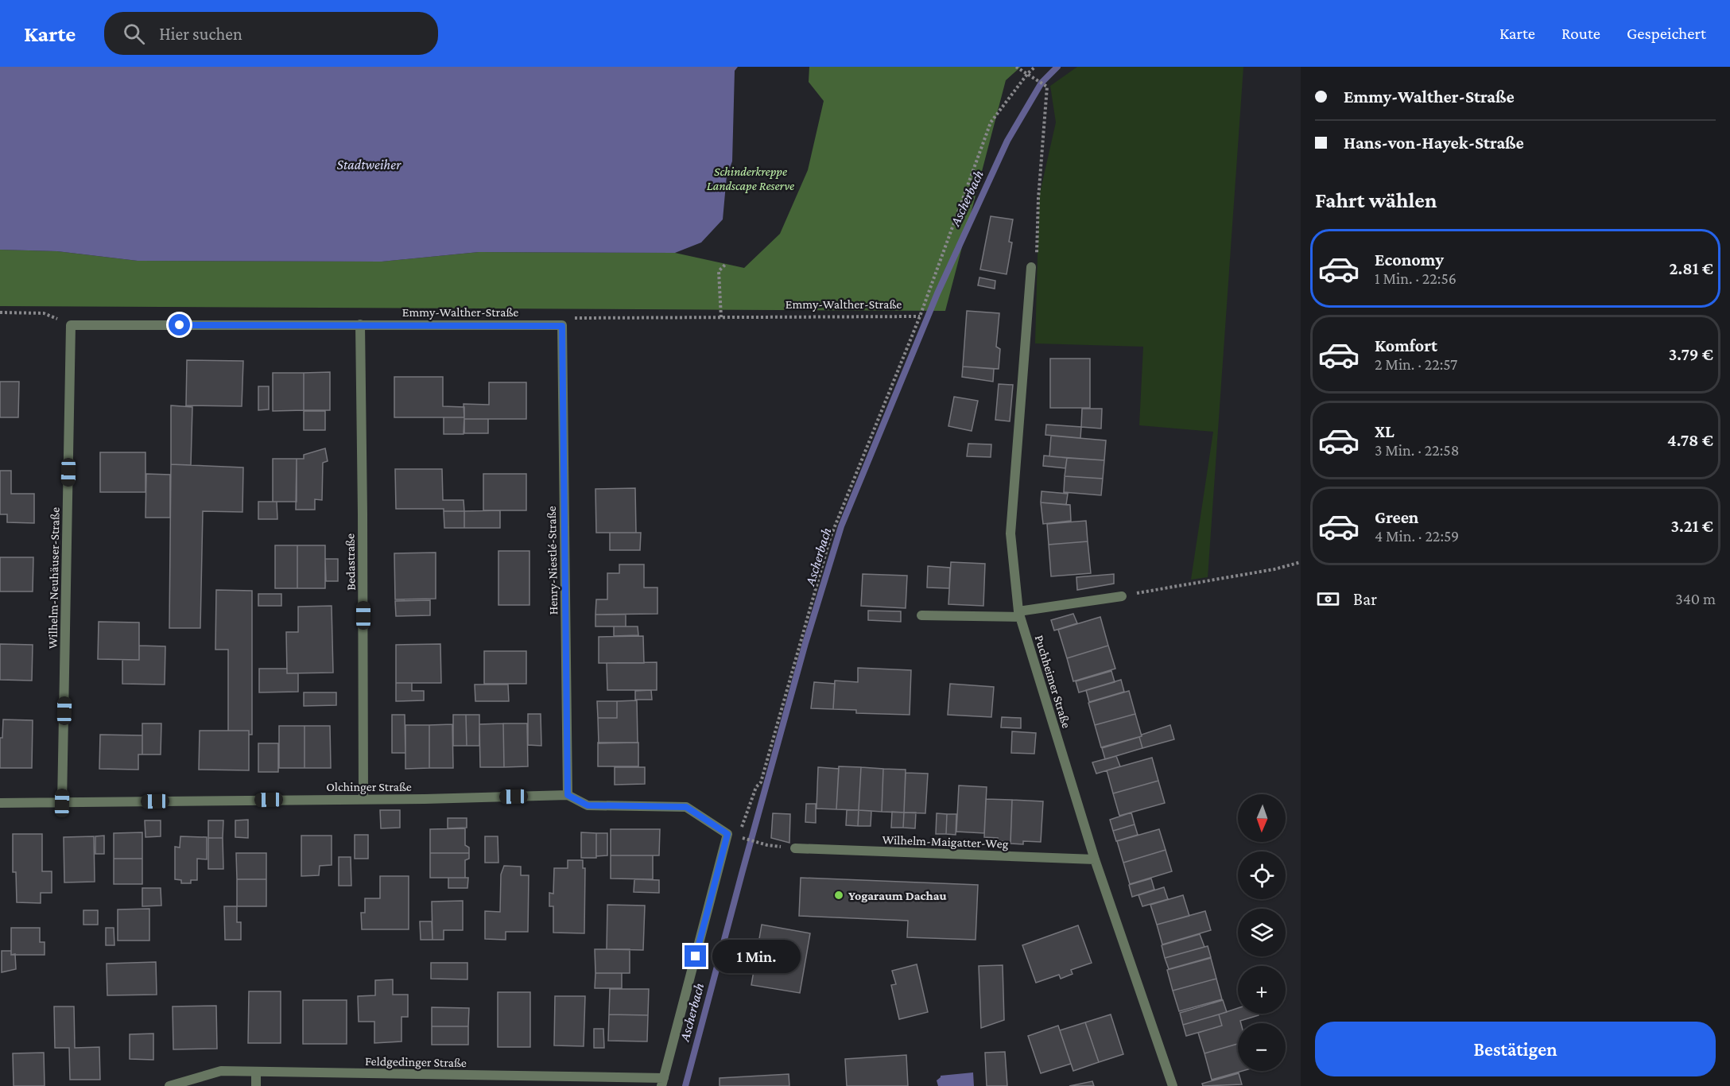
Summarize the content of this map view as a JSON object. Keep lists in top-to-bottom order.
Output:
{
  "streets": {
    "street": [
      "Emmy-Walther-Straße",
      "Henry-Niestlé-Straße",
      "Bedastraße",
      "Wilhelm-Neuhäuser-Straße",
      "Puchheimer Straße",
      "Olchinger Straße",
      "Wilhelm-Maigatter-Weg",
      "Feldgedinger Straße"
    ]
  },
  "crossings": [
    ["Emmy-Walther-Straße", "Henry-Niestlé-Straße"],
    ["Emmy-Walther-Straße", "Bedastraße"],
    ["Emmy-Walther-Straße", "Wilhelm-Neuhäuser-Straße"],
    ["Henry-Niestlé-Straße", "Olchinger Straße"],
    ["Bedastraße", "Olchinger Straße"],
    ["Wilhelm-Neuhäuser-Straße", "Olchinger Straße"],
    ["Puchheimer Straße", "Wilhelm-Maigatter-Weg"],
    ["Olchinger Straße", "Feldgedinger Straße"]
  ],
  "water": ["Stadtweiher", "Ascherbach"],
  "parks": ["Schinderkreppe Landscape Reserve"],
  "places": ["Yogaraum Dachau"],
  "north": "bottom",
  "page": {
    "header": "Karte",
    "search": "Hier suchen",
    "nav": ["Karte", "Route", "Gespeichert"],
    "banner": ["Emmy-Walther-Straße", "Hans-von-Hayek-Straße"],
    "heading": "Fahrt wählen",
    "list": [
      {
        "name": "Economy",
        "note": "1 Min. · 22:56",
        "value": "2.81 €"
      },
      {
        "name": "Komfort",
        "note": "2 Min. · 22:57",
        "value": "3.79 €"
      },
      {
        "name": "XL",
        "note": "3 Min. · 22:58",
        "value": "4.78 €"
      },
      {
        "name": "Green",
        "note": "4 Min. · 22:59",
        "value": "3.21 €"
      }
    ],
    "pay": ["Bar", "340 m"],
    "map_buttons": ["+", "−"],
    "bubble": "1 Min.",
    "buttons": "Bestätigen"
  }
}
